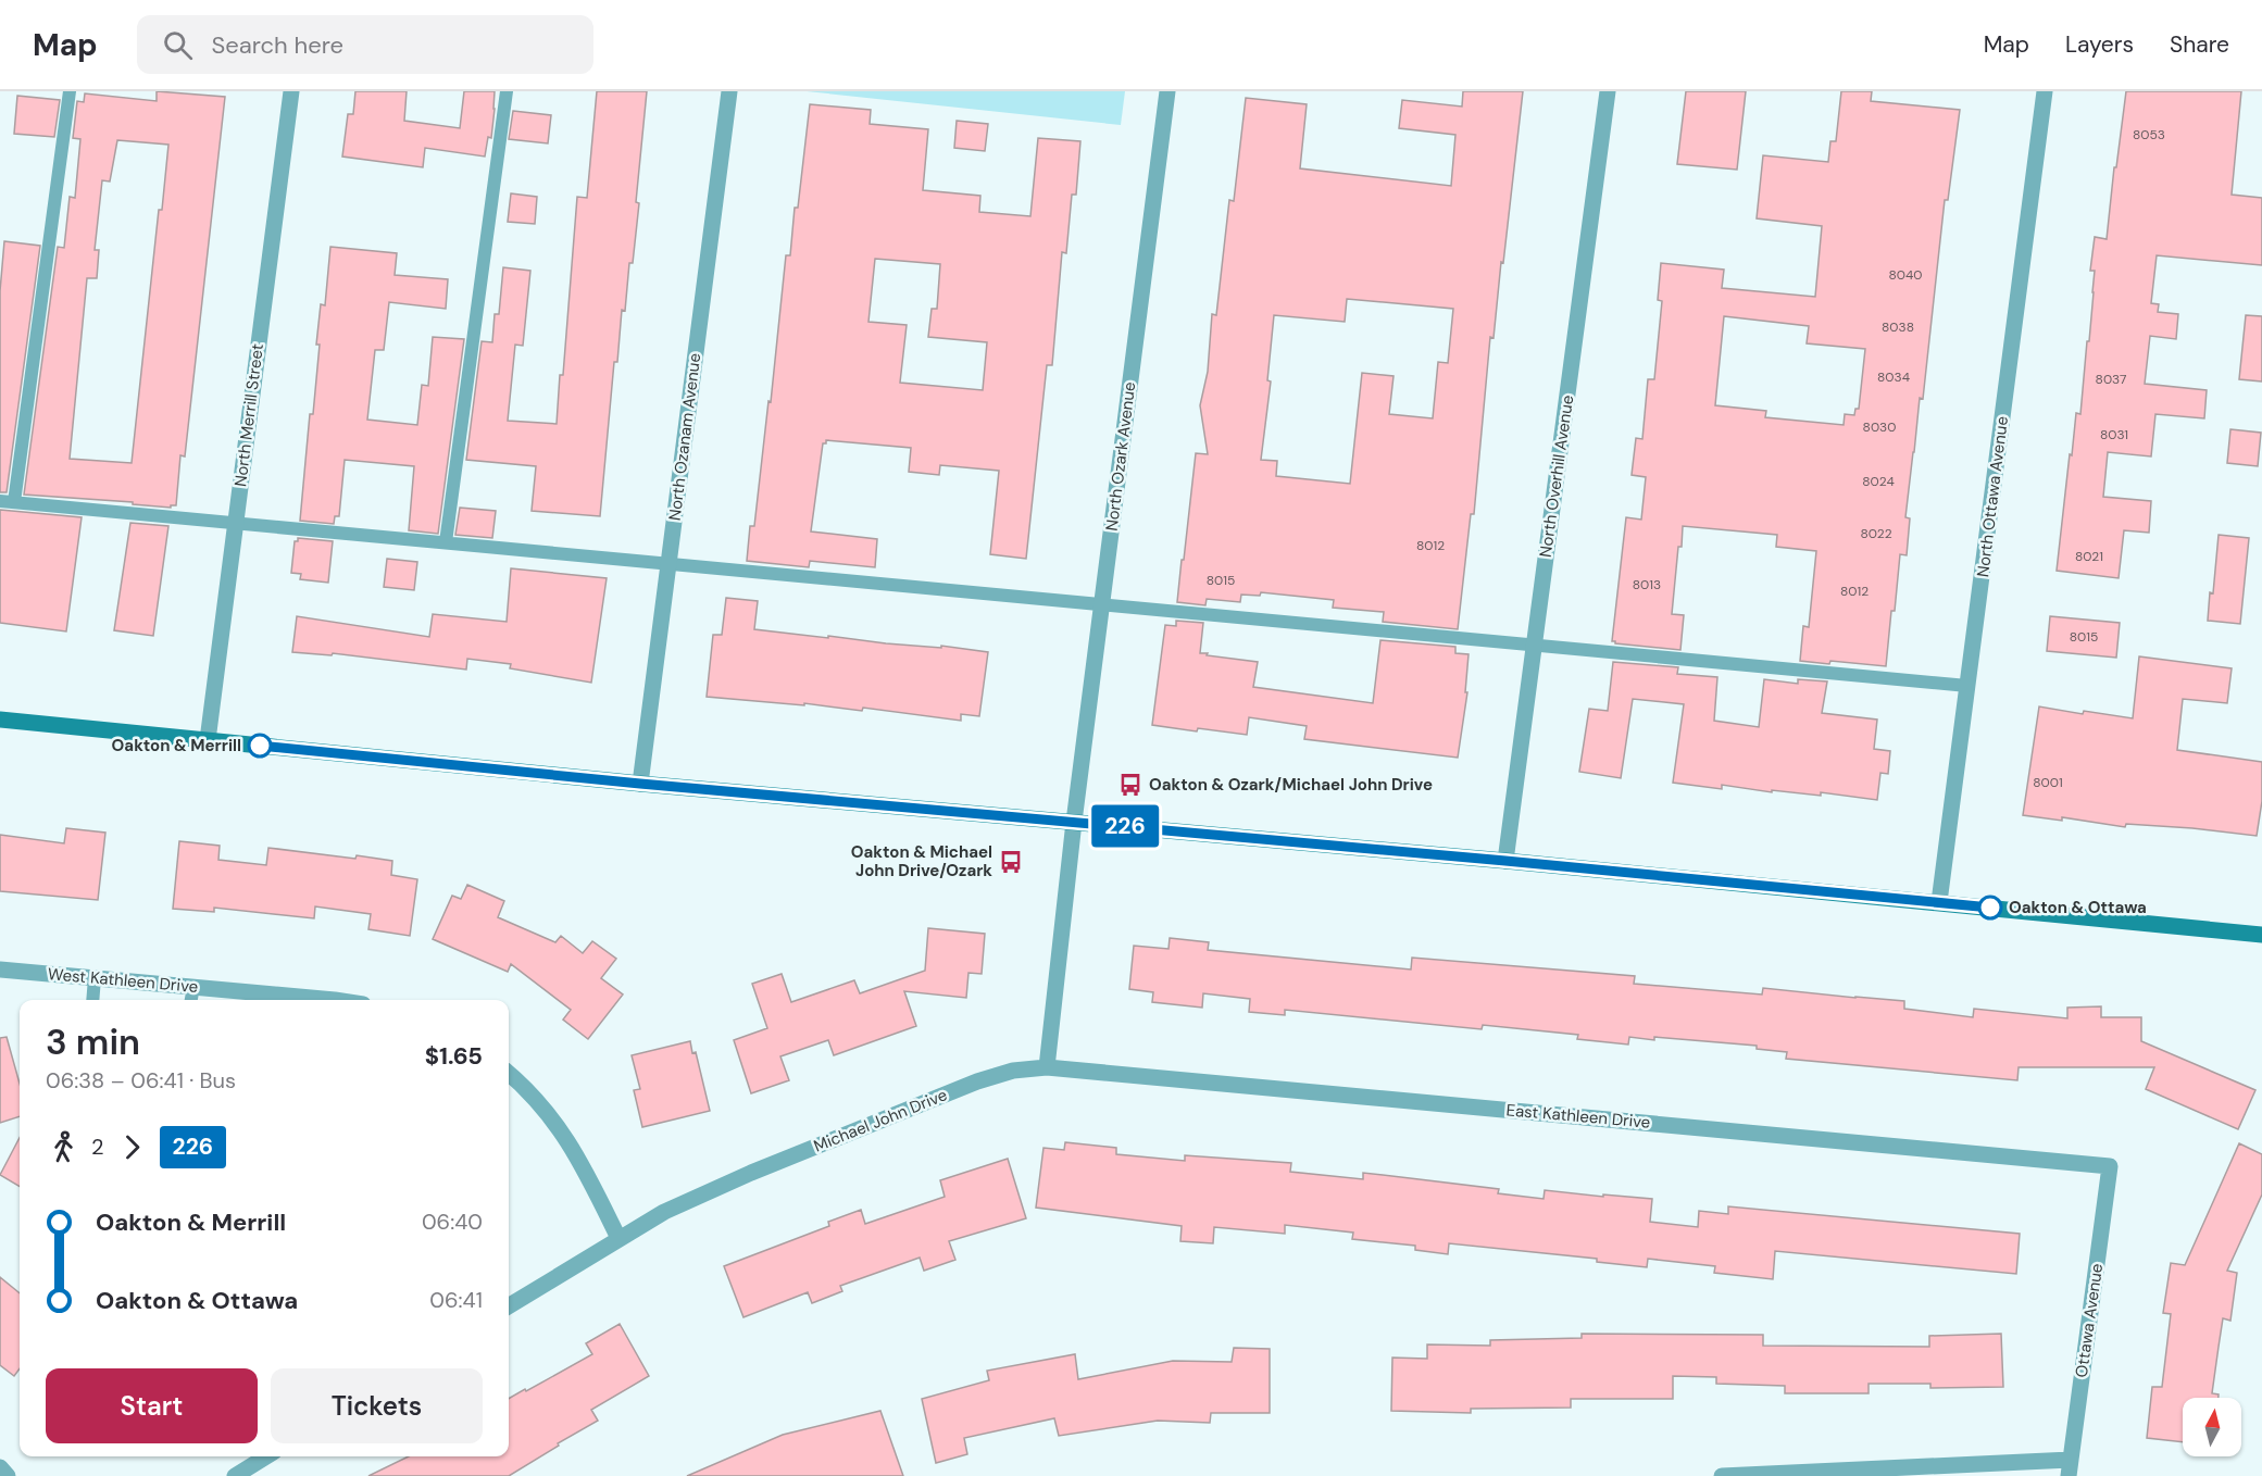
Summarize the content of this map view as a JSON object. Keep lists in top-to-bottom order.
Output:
{
  "streets": {
    "street": [
      "North Merrill Street",
      "North Ozanam Avenue",
      "North Ozark Avenue",
      "North Overhill Avenue",
      "North Ottawa Avenue",
      "West Kathleen Drive",
      "East Kathleen Drive",
      "Michael John Drive",
      "Ottawa Avenue"
    ]
  },
  "crossings": [
    ["East Kathleen Drive", "Michael John Drive"],
    ["East Kathleen Drive", "Ottawa Avenue"]
  ],
  "places": {
    "other": ["Oakton & Merrill", "Oakton & Ottawa"],
    "bus stop": ["Oakton & Ozark/Michael John Drive", "Oakton & Michael John Drive/Ozark"]
  },
  "lines": ["bus line 226"],
  "house_numbers": [
    "8053",
    "8040",
    "8038",
    "8034",
    "8037",
    "8030",
    "8031",
    "8024",
    "8022",
    "8012",
    "8021",
    "8015",
    "8013",
    "8012",
    "8015",
    "8001"
  ],
  "north": "top",
  "page": {
    "header": "Map",
    "search": "Search here",
    "nav": ["Map", "Layers", "Share"],
    "on_map": "226",
    "heading": ["3 min", "06:38 – 06:41 · Bus", "$1.65"],
    "legs": ["2", "226"],
    "list": [
      {
        "name": "Oakton & Merrill",
        "value": "06:40"
      },
      {
        "name": "Oakton & Ottawa",
        "value": "06:41"
      }
    ],
    "buttons": ["Start", "Tickets"]
  }
}
